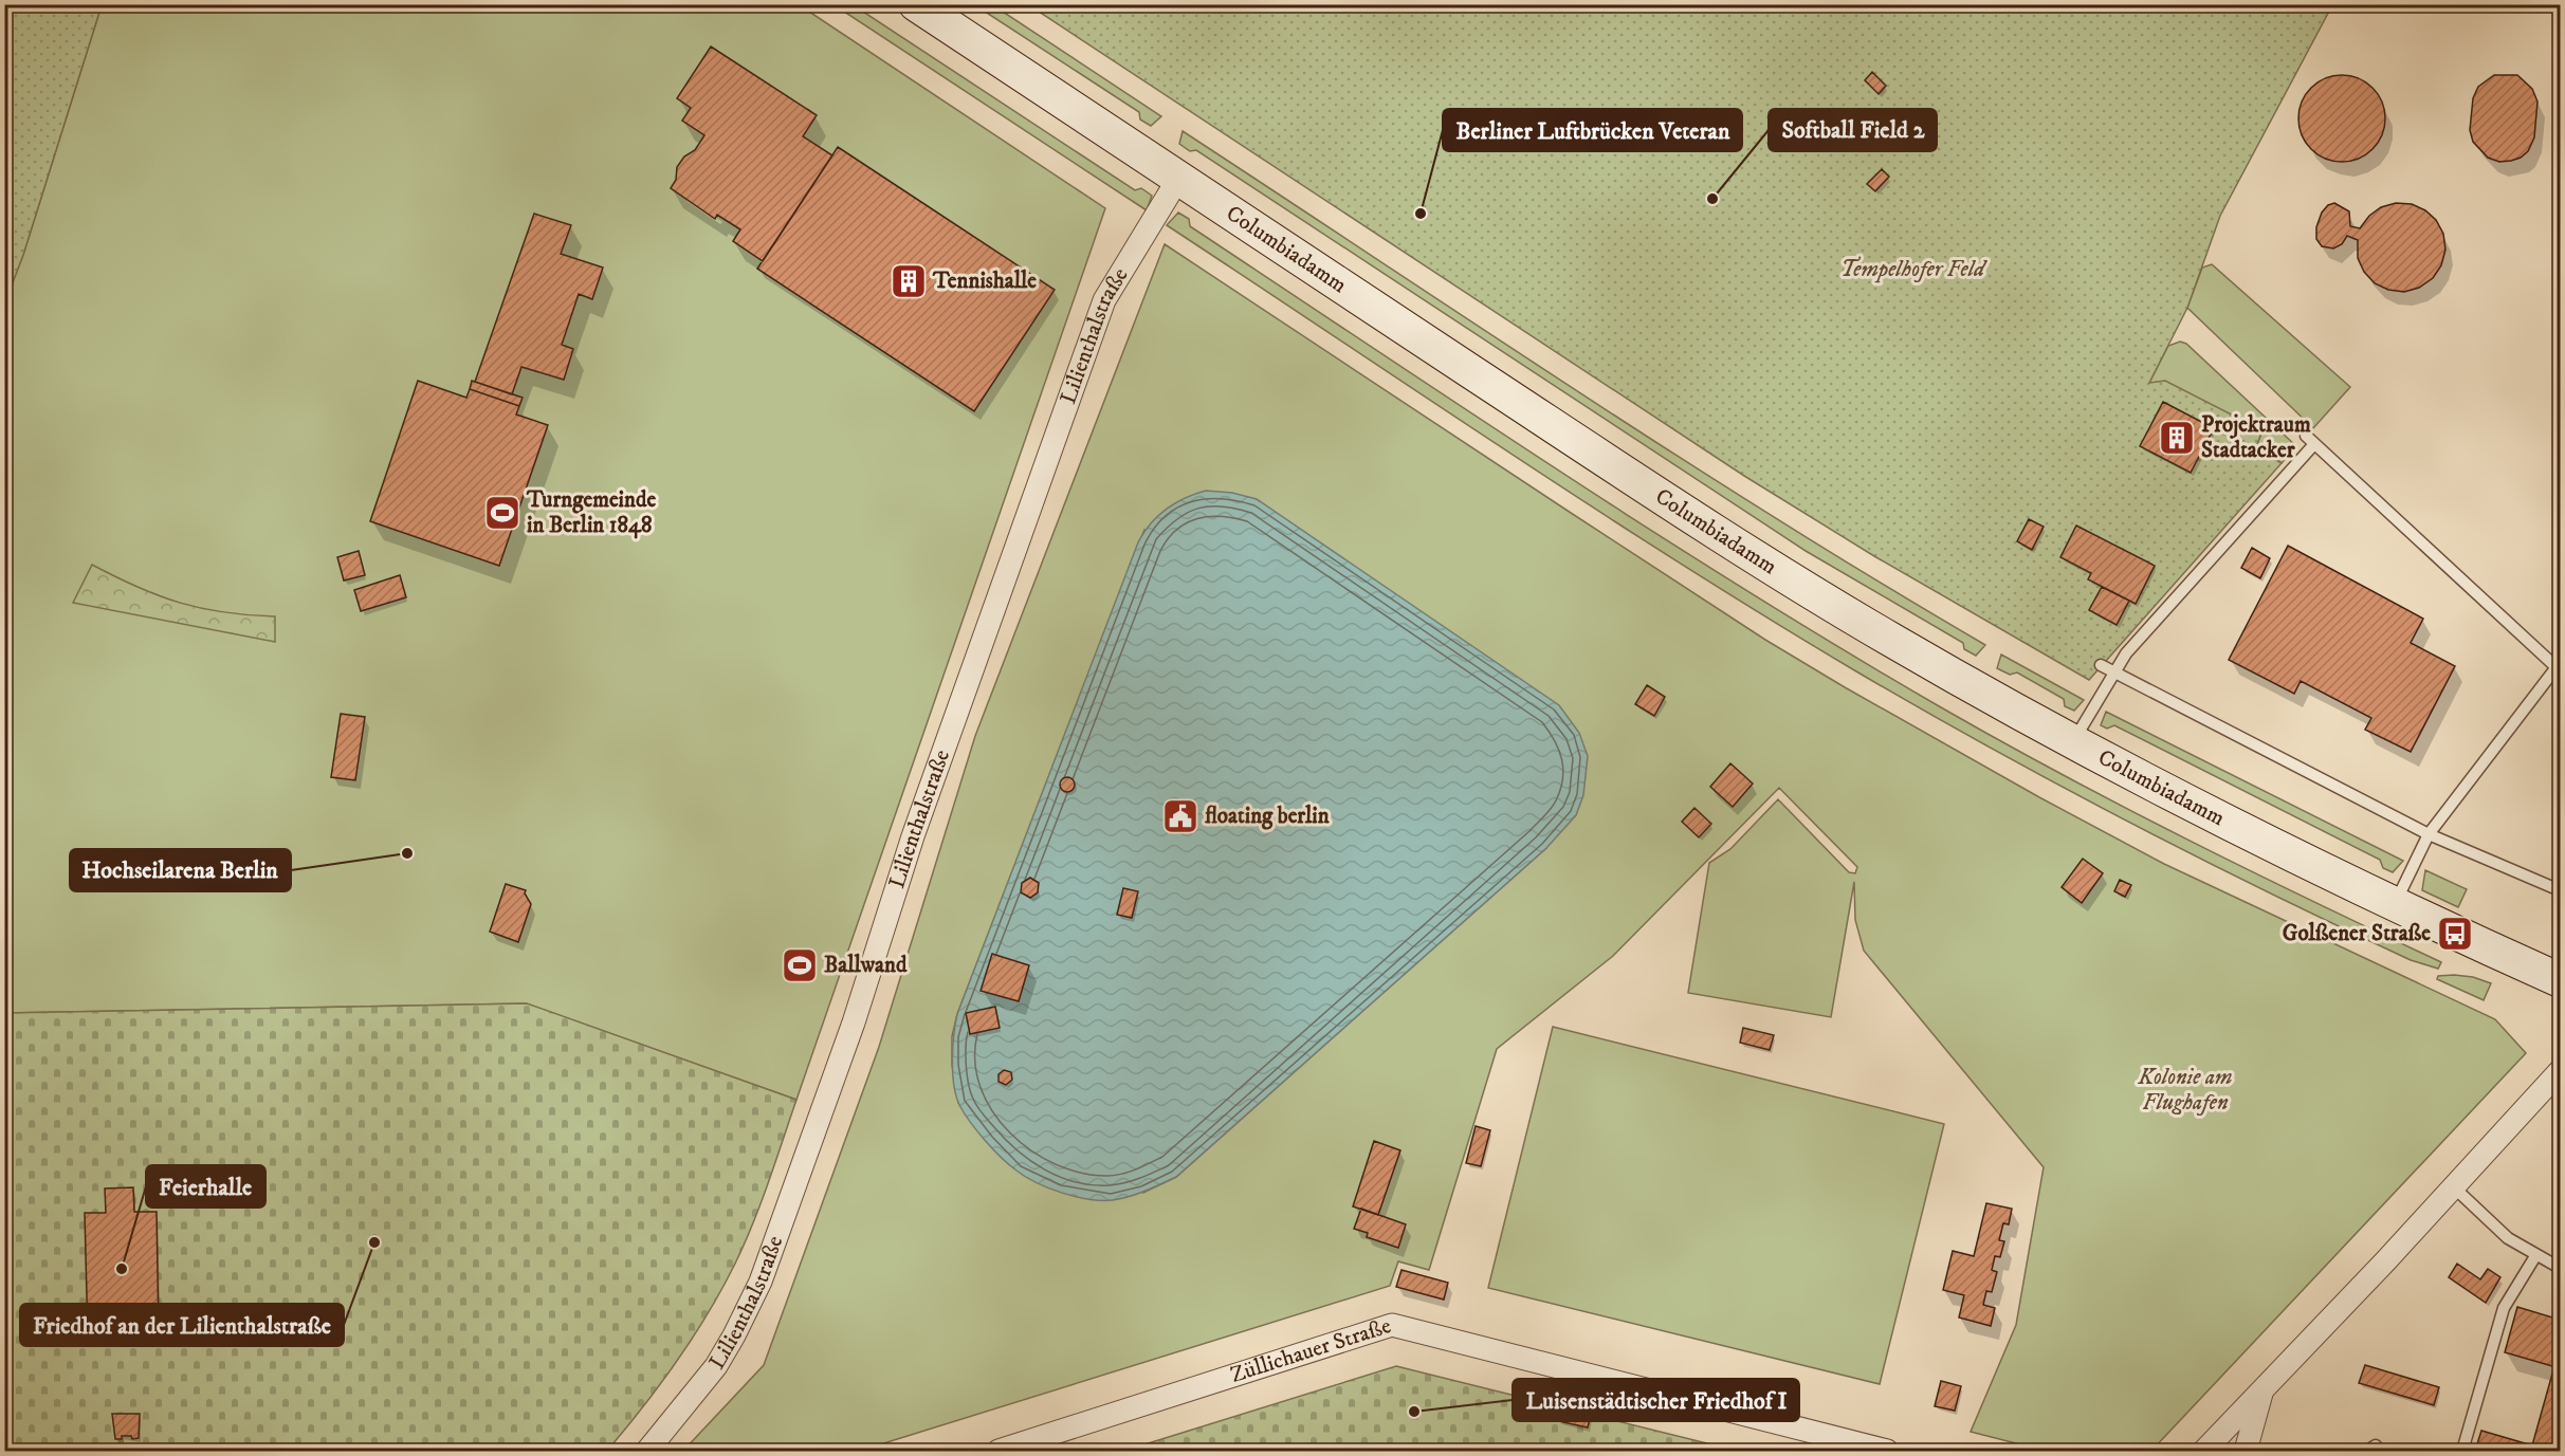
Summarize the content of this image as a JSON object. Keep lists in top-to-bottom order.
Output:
{
  "streets": {
    "main road": ["Columbiadamm"],
    "street": ["Lilienthalstraße", "Züllichauer Straße"]
  },
  "crossings": [
    ["Columbiadamm", "Lilienthalstraße"]
  ],
  "parks": ["Tempelhofer Feld", "Kolonie am Flughafen"],
  "places": {
    "other": [
      "Softball Field 2",
      "Berliner Luftbrücken Veteran",
      "Hochseilarena Berlin",
      "Friedhof an der Lilienthalstraße",
      "Feierhalle",
      "Luisenstädtischer Friedhof I"
    ],
    "building": ["Tennishalle", "Projektraum Stadtacker"],
    "sports": ["Turngemeinde in Berlin 1848", "Ballwand"],
    "public building": ["floating berlin"],
    "bus stop": ["Golßener Straße"]
  }
}
